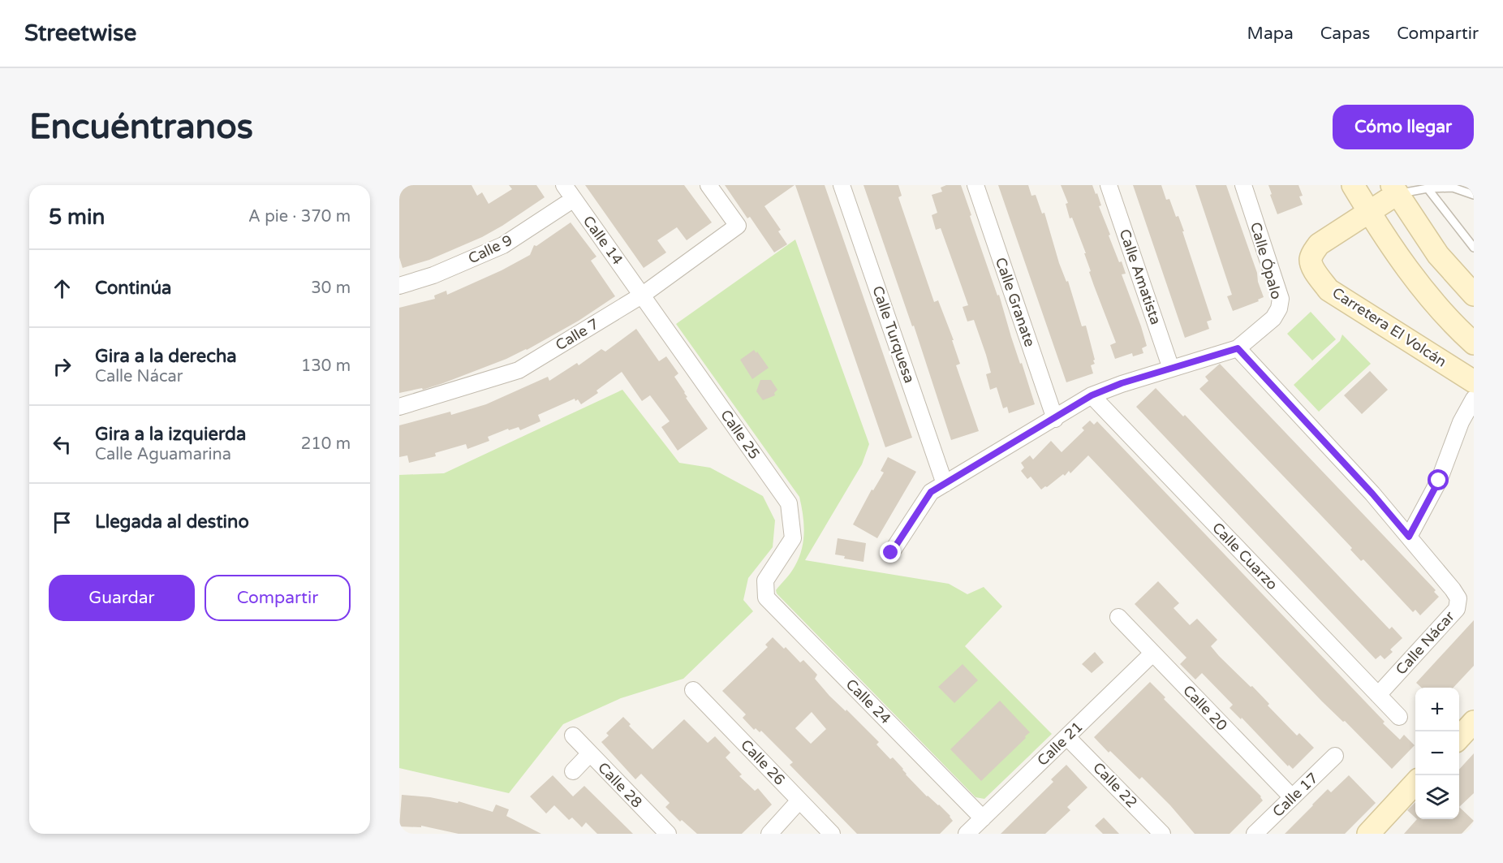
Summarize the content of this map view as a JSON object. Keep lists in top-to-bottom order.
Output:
{
  "streets": {
    "street": [
      "Calle 14",
      "Calle 9",
      "Calle Ópalo",
      "Calle Amatista",
      "Calle Granate",
      "Carretera El Volcán",
      "Calle 7",
      "Calle Turquesa",
      "Calle 25",
      "Calle Cuarzo",
      "Calle Nácar",
      "Calle 24",
      "Calle 20",
      "Calle 21",
      "Calle 26",
      "Calle 28",
      "Calle 22",
      "Calle 17"
    ]
  },
  "crossings": [
    ["Calle 14", "Calle 9"],
    ["Calle 14", "Calle 7"],
    ["Calle 14", "Calle 25"],
    ["Calle Ópalo", "Calle Nácar"],
    ["Calle 7", "Calle 25"],
    ["Calle 25", "Calle 24"],
    ["Calle Cuarzo", "Calle Nácar"],
    ["Calle 24", "Calle 21"],
    ["Calle 20", "Calle 21"],
    ["Calle 20", "Calle 17"],
    ["Calle 21", "Calle 22"]
  ],
  "page": {
    "header": "Streetwise",
    "nav": ["Mapa", "Capas", "Compartir"],
    "buttons": [
      "Cómo llegar",
      ["Guardar", "Compartir"]
    ],
    "title": "Encuéntranos",
    "heading": ["5 min", "A pie · 370 m"],
    "list": [
      ["Continúa", "30 m"],
      ["Gira a la derecha", "Calle Nácar", "130 m"],
      ["Gira a la izquierda", "Calle Aguamarina", "210 m"],
      "Llegada al destino"
    ],
    "map_buttons": ["+", "−"]
  }
}
